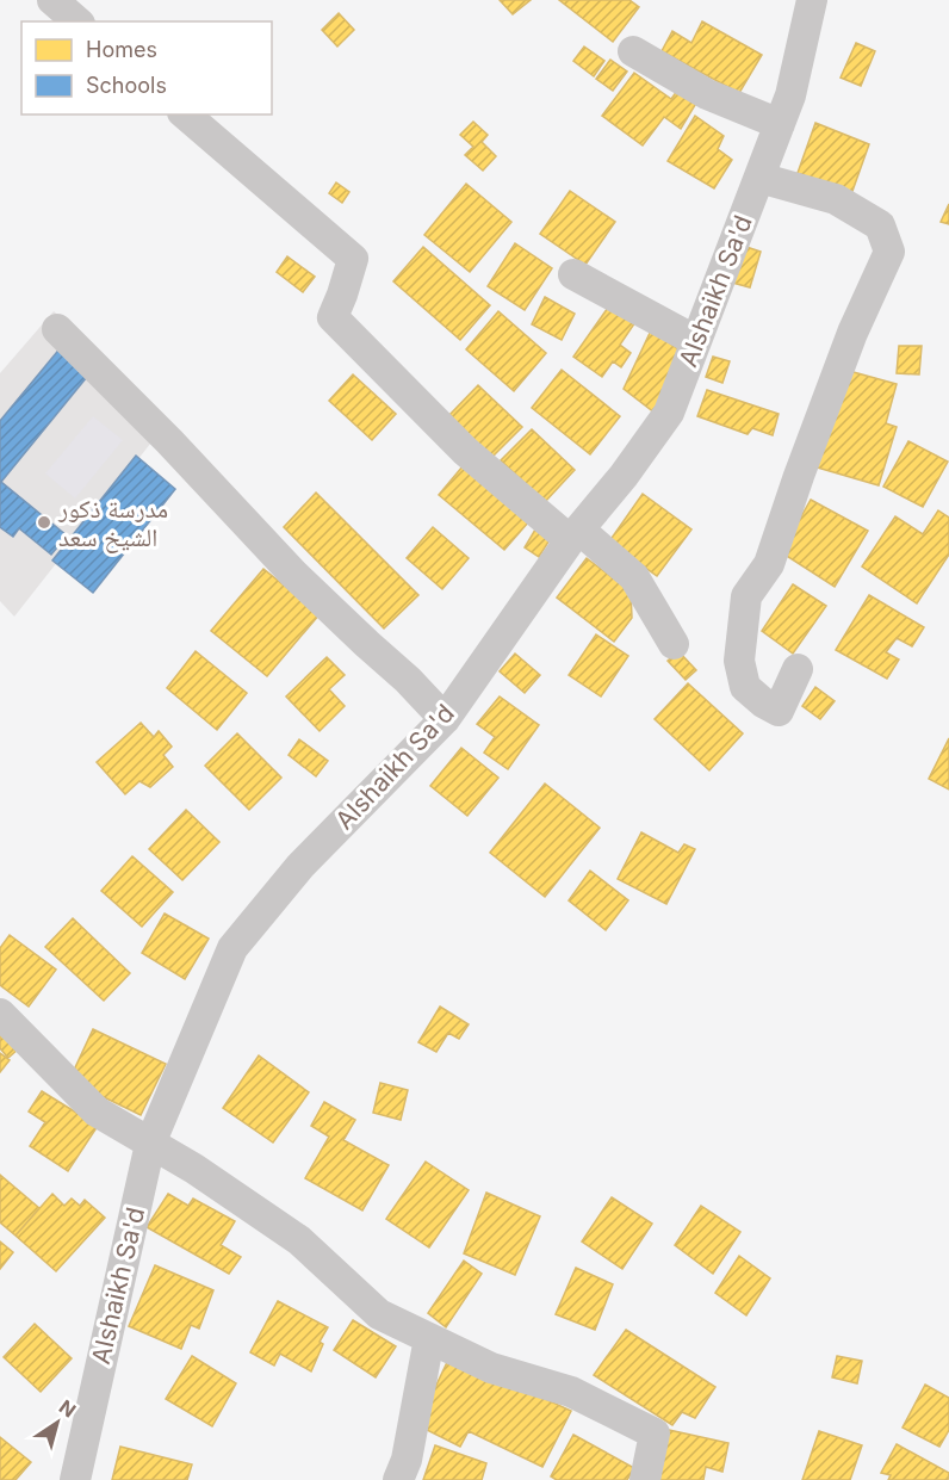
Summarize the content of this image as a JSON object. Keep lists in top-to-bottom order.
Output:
{
  "streets": {
    "street": ["Alshaikh Sa'd"]
  },
  "places": ["مدرسة ذكور الشيخ سعد"],
  "legend": ["Homes", "Schools"],
  "north": "top right"
}
